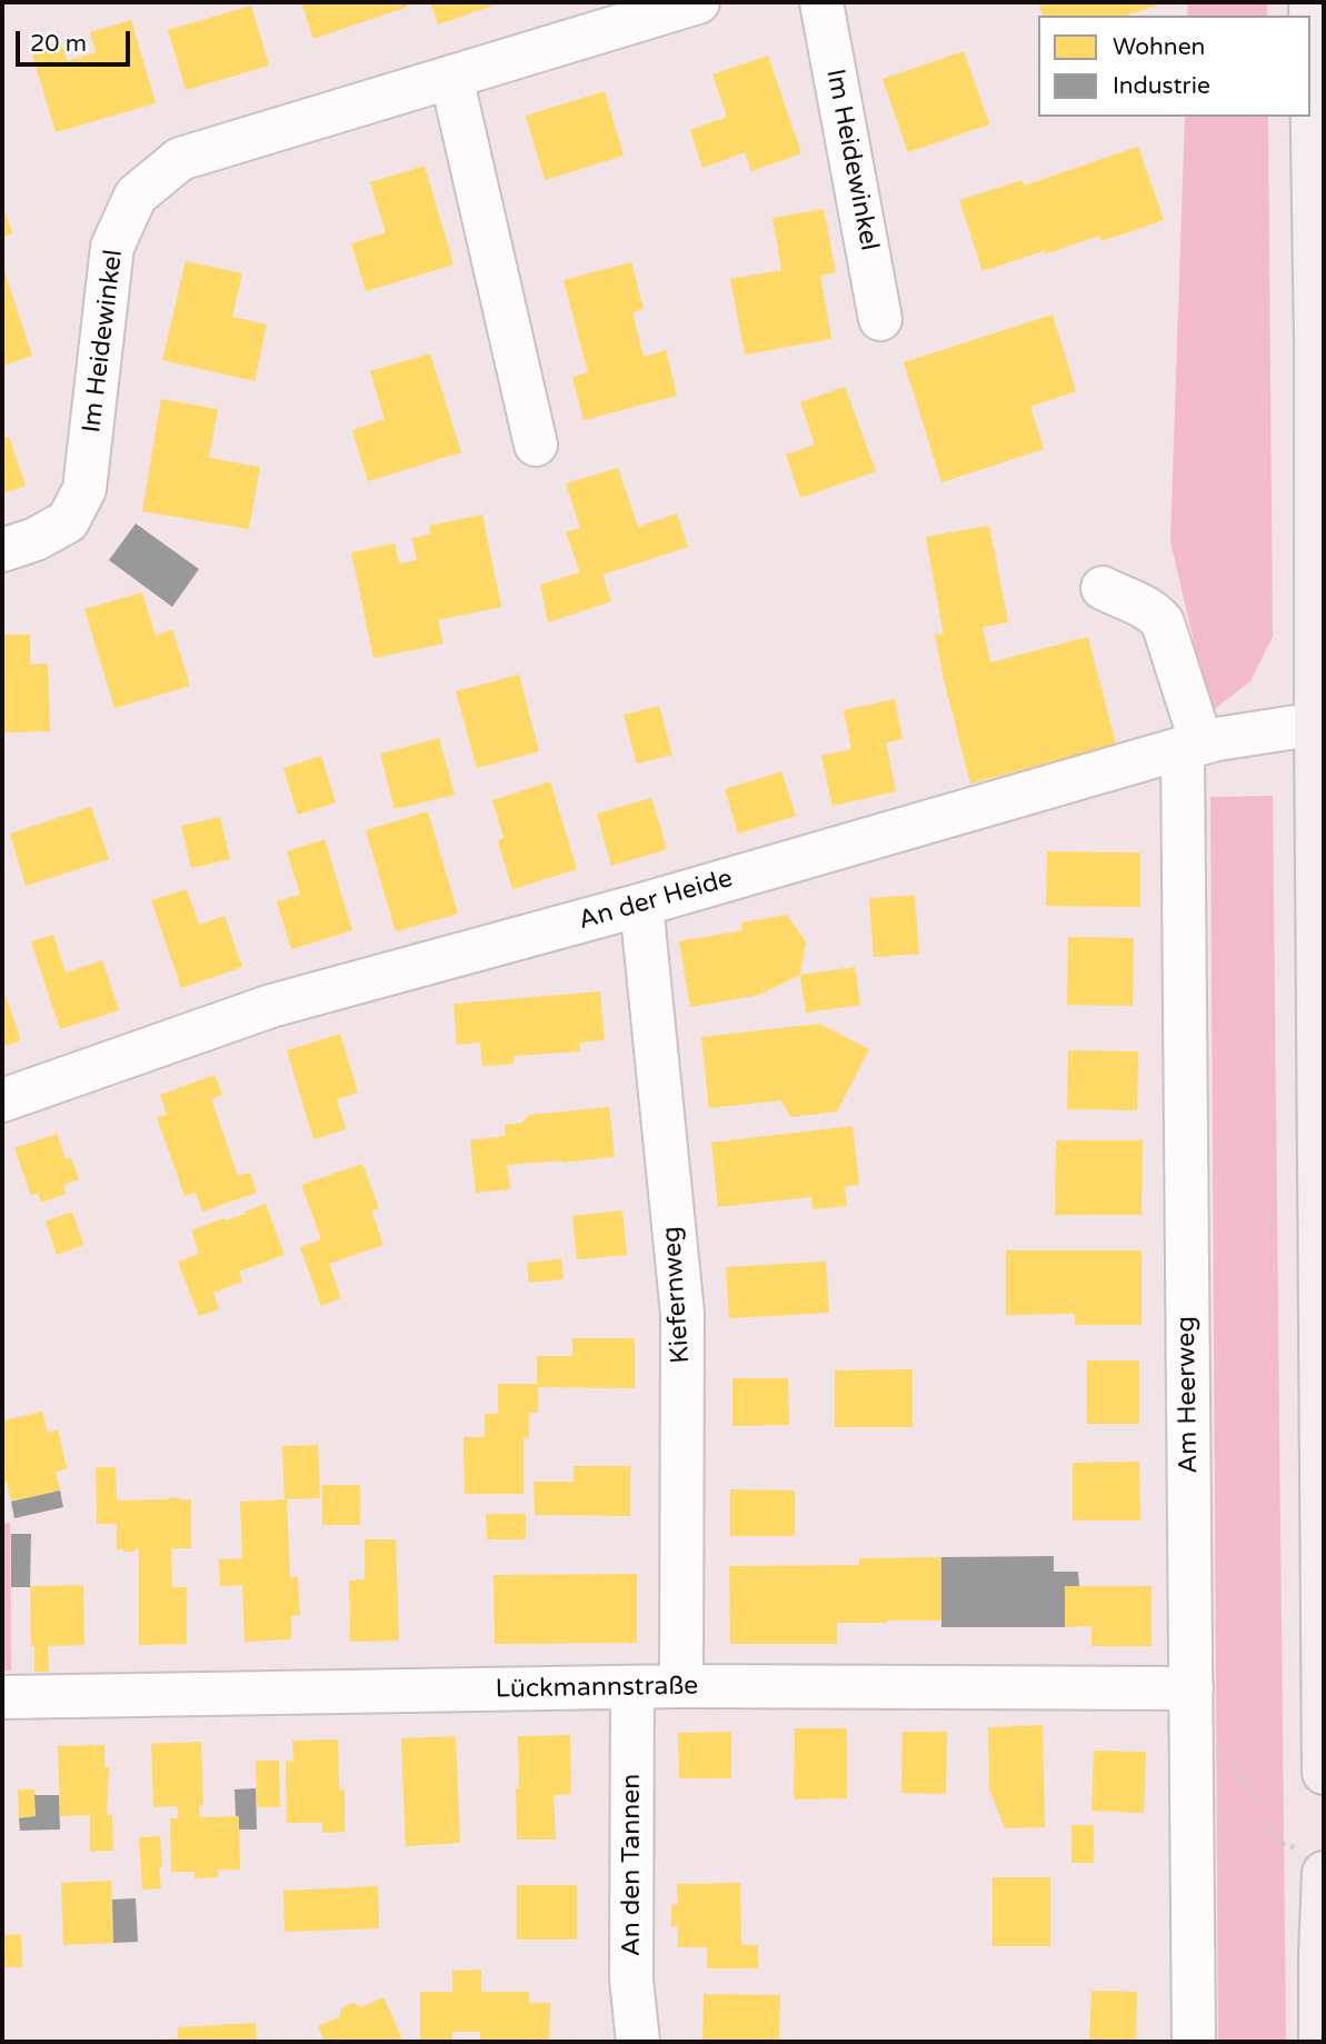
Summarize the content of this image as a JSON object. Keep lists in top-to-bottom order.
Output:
{
  "streets": {
    "street": [
      "Im Heidewinkel",
      "An der Heide",
      "Kiefernweg",
      "Am Heerweg",
      "Lückmannstraße",
      "An den Tannen"
    ]
  },
  "crossings": [
    ["An der Heide", "Kiefernweg"],
    ["An der Heide", "Am Heerweg"],
    ["Kiefernweg", "Lückmannstraße"],
    ["Am Heerweg", "Lückmannstraße"],
    ["Lückmannstraße", "An den Tannen"]
  ],
  "legend": ["Wohnen", "Industrie"],
  "scale_bar": "20 m"
}
